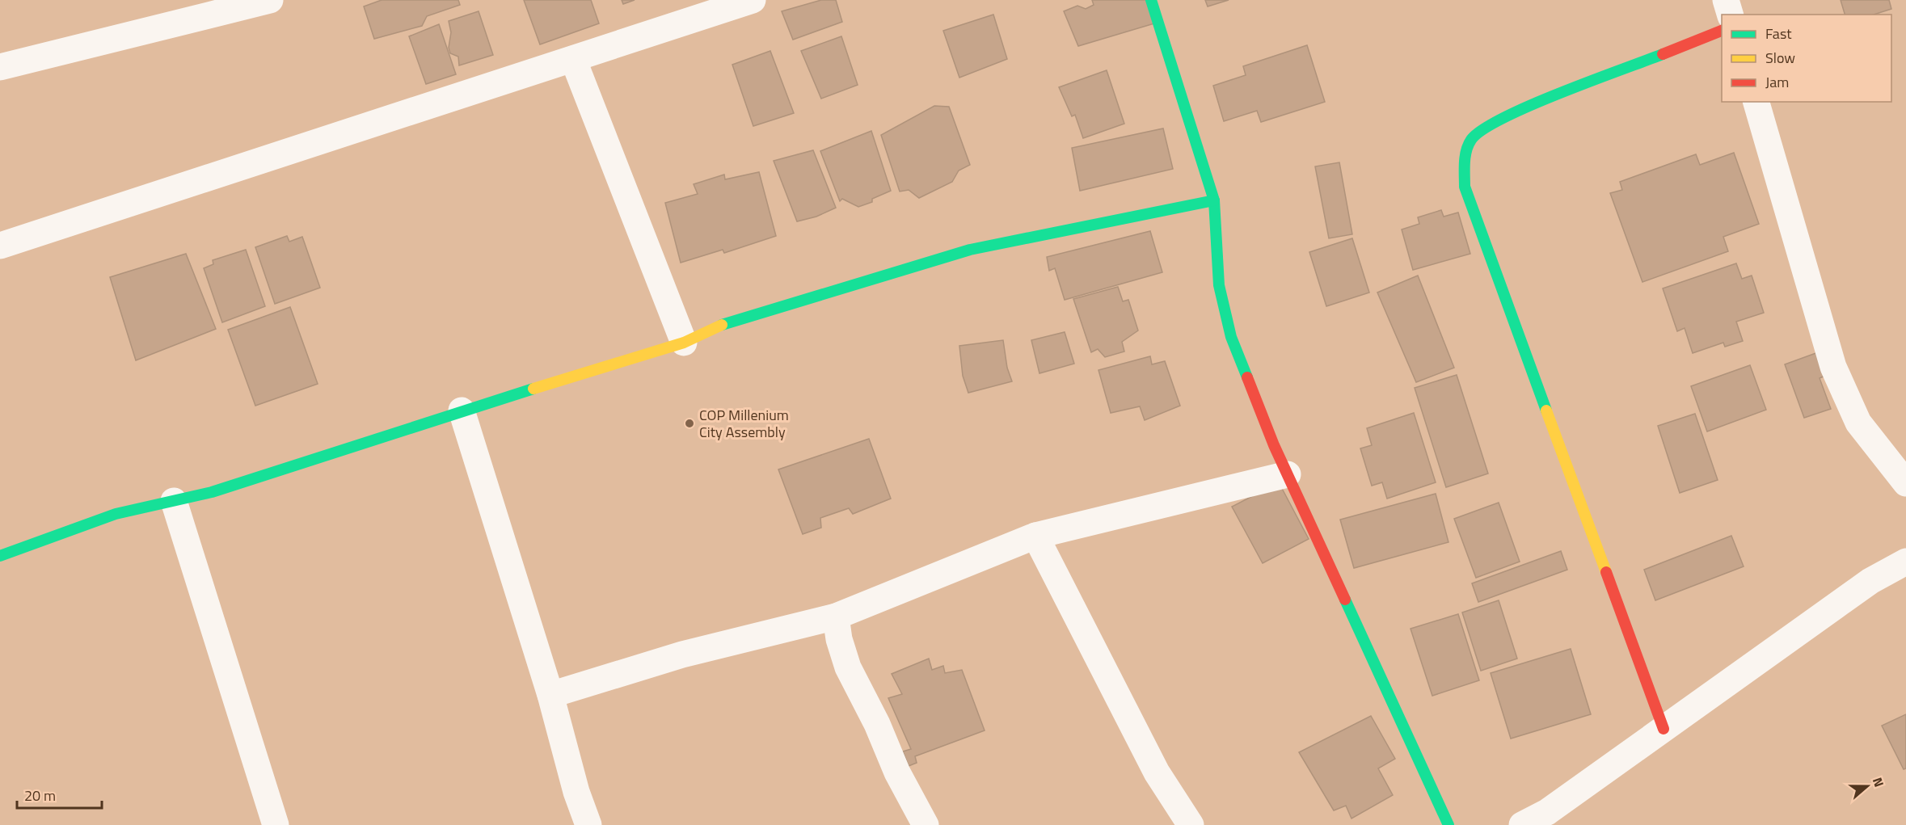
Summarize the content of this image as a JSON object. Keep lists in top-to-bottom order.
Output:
{
  "places": ["COP Millenium City Assembly"],
  "legend": ["Fast", "Slow", "Jam"],
  "scale_bar": "20 m",
  "north": "right"
}
